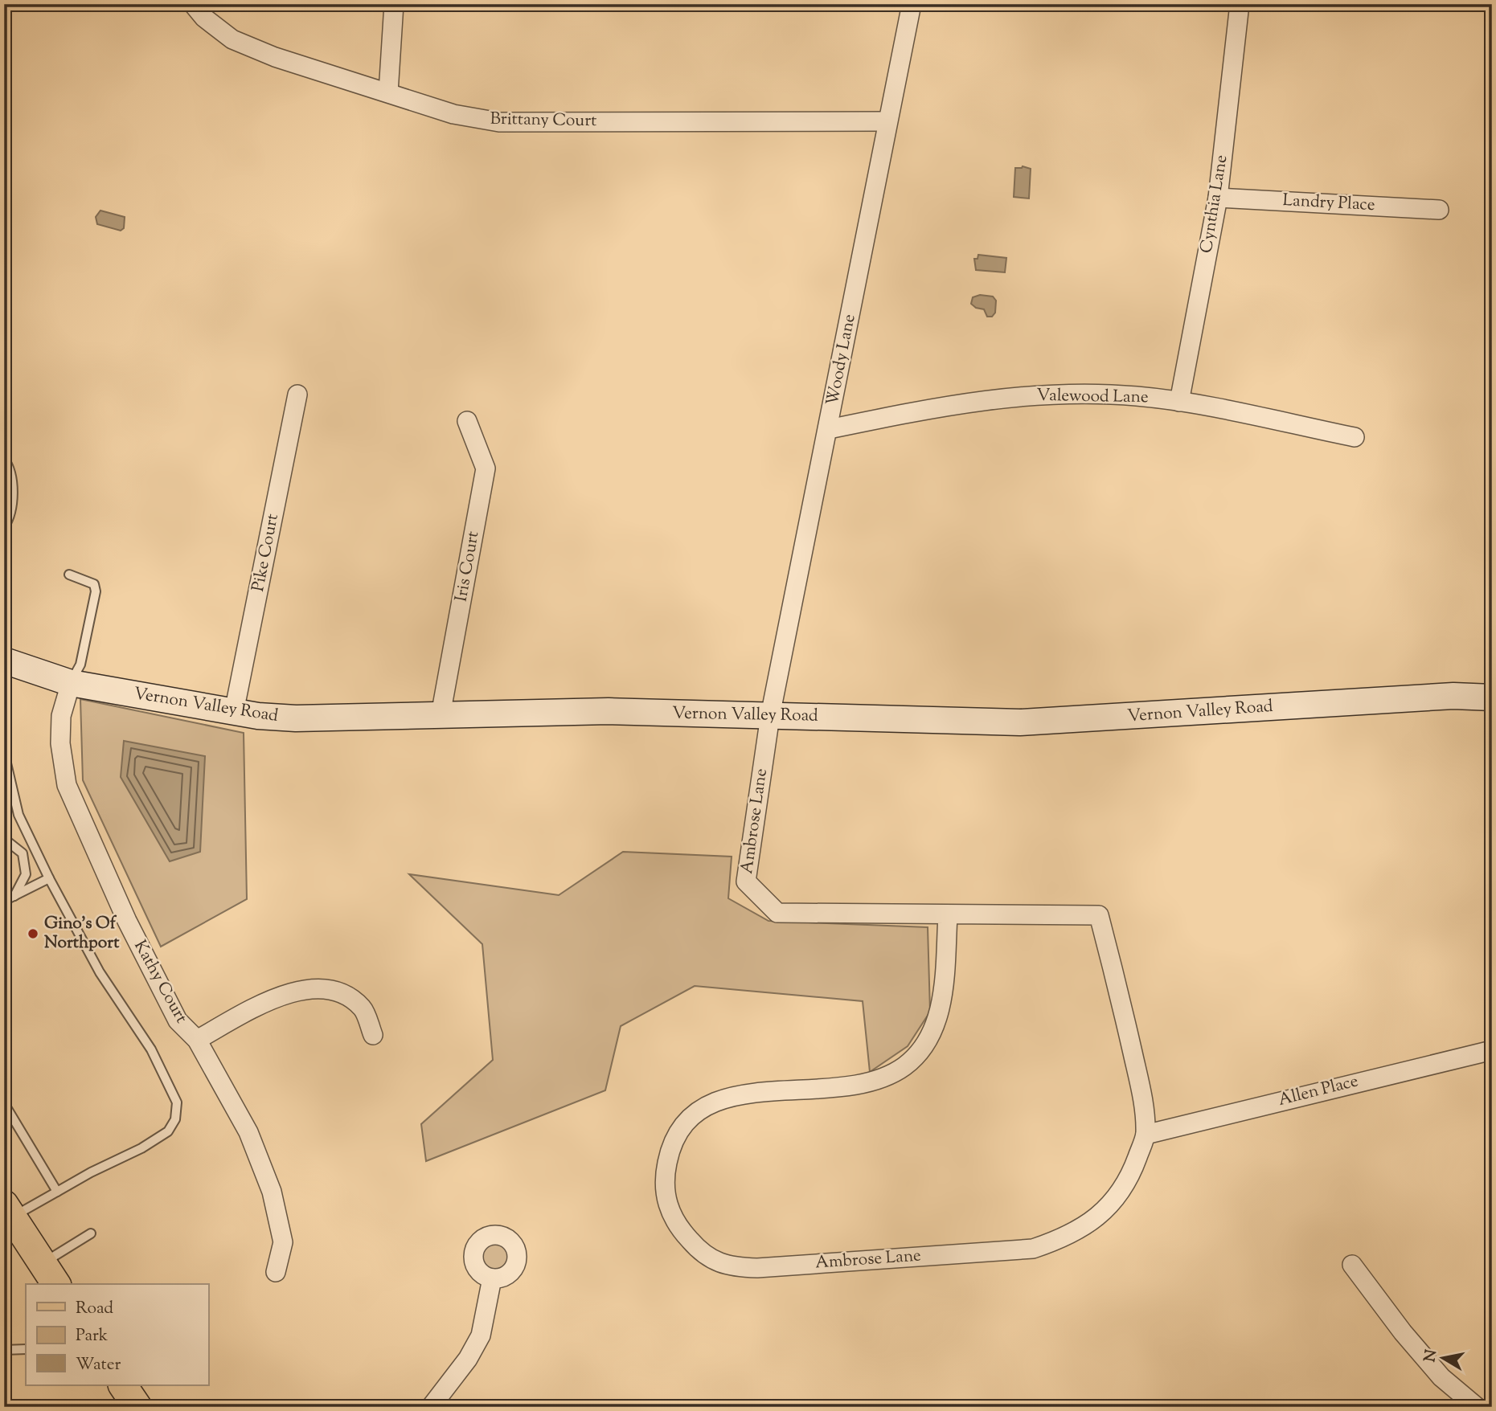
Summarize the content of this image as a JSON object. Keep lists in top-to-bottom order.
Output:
{
  "streets": {
    "main road": ["Vernon Valley Road"],
    "street": [
      "Brittany Court",
      "Landry Place",
      "Cynthia Lane",
      "Woody Lane",
      "Valewood Lane",
      "Pike Court",
      "Iris Court",
      "Ambrose Lane",
      "Kathy Court",
      "Allen Place"
    ]
  },
  "crossings": [
    ["Brittany Court", "Woody Lane"],
    ["Landry Place", "Cynthia Lane"],
    ["Cynthia Lane", "Valewood Lane"],
    ["Woody Lane", "Valewood Lane"],
    ["Woody Lane", "Vernon Valley Road"],
    ["Woody Lane", "Ambrose Lane"],
    ["Pike Court", "Vernon Valley Road"],
    ["Iris Court", "Vernon Valley Road"],
    ["Vernon Valley Road", "Ambrose Lane"],
    ["Vernon Valley Road", "Kathy Court"],
    ["Ambrose Lane", "Allen Place"]
  ],
  "places": ["Gino's Of Northport"],
  "legend": ["Road", "Park", "Water"],
  "north": "left"
}
